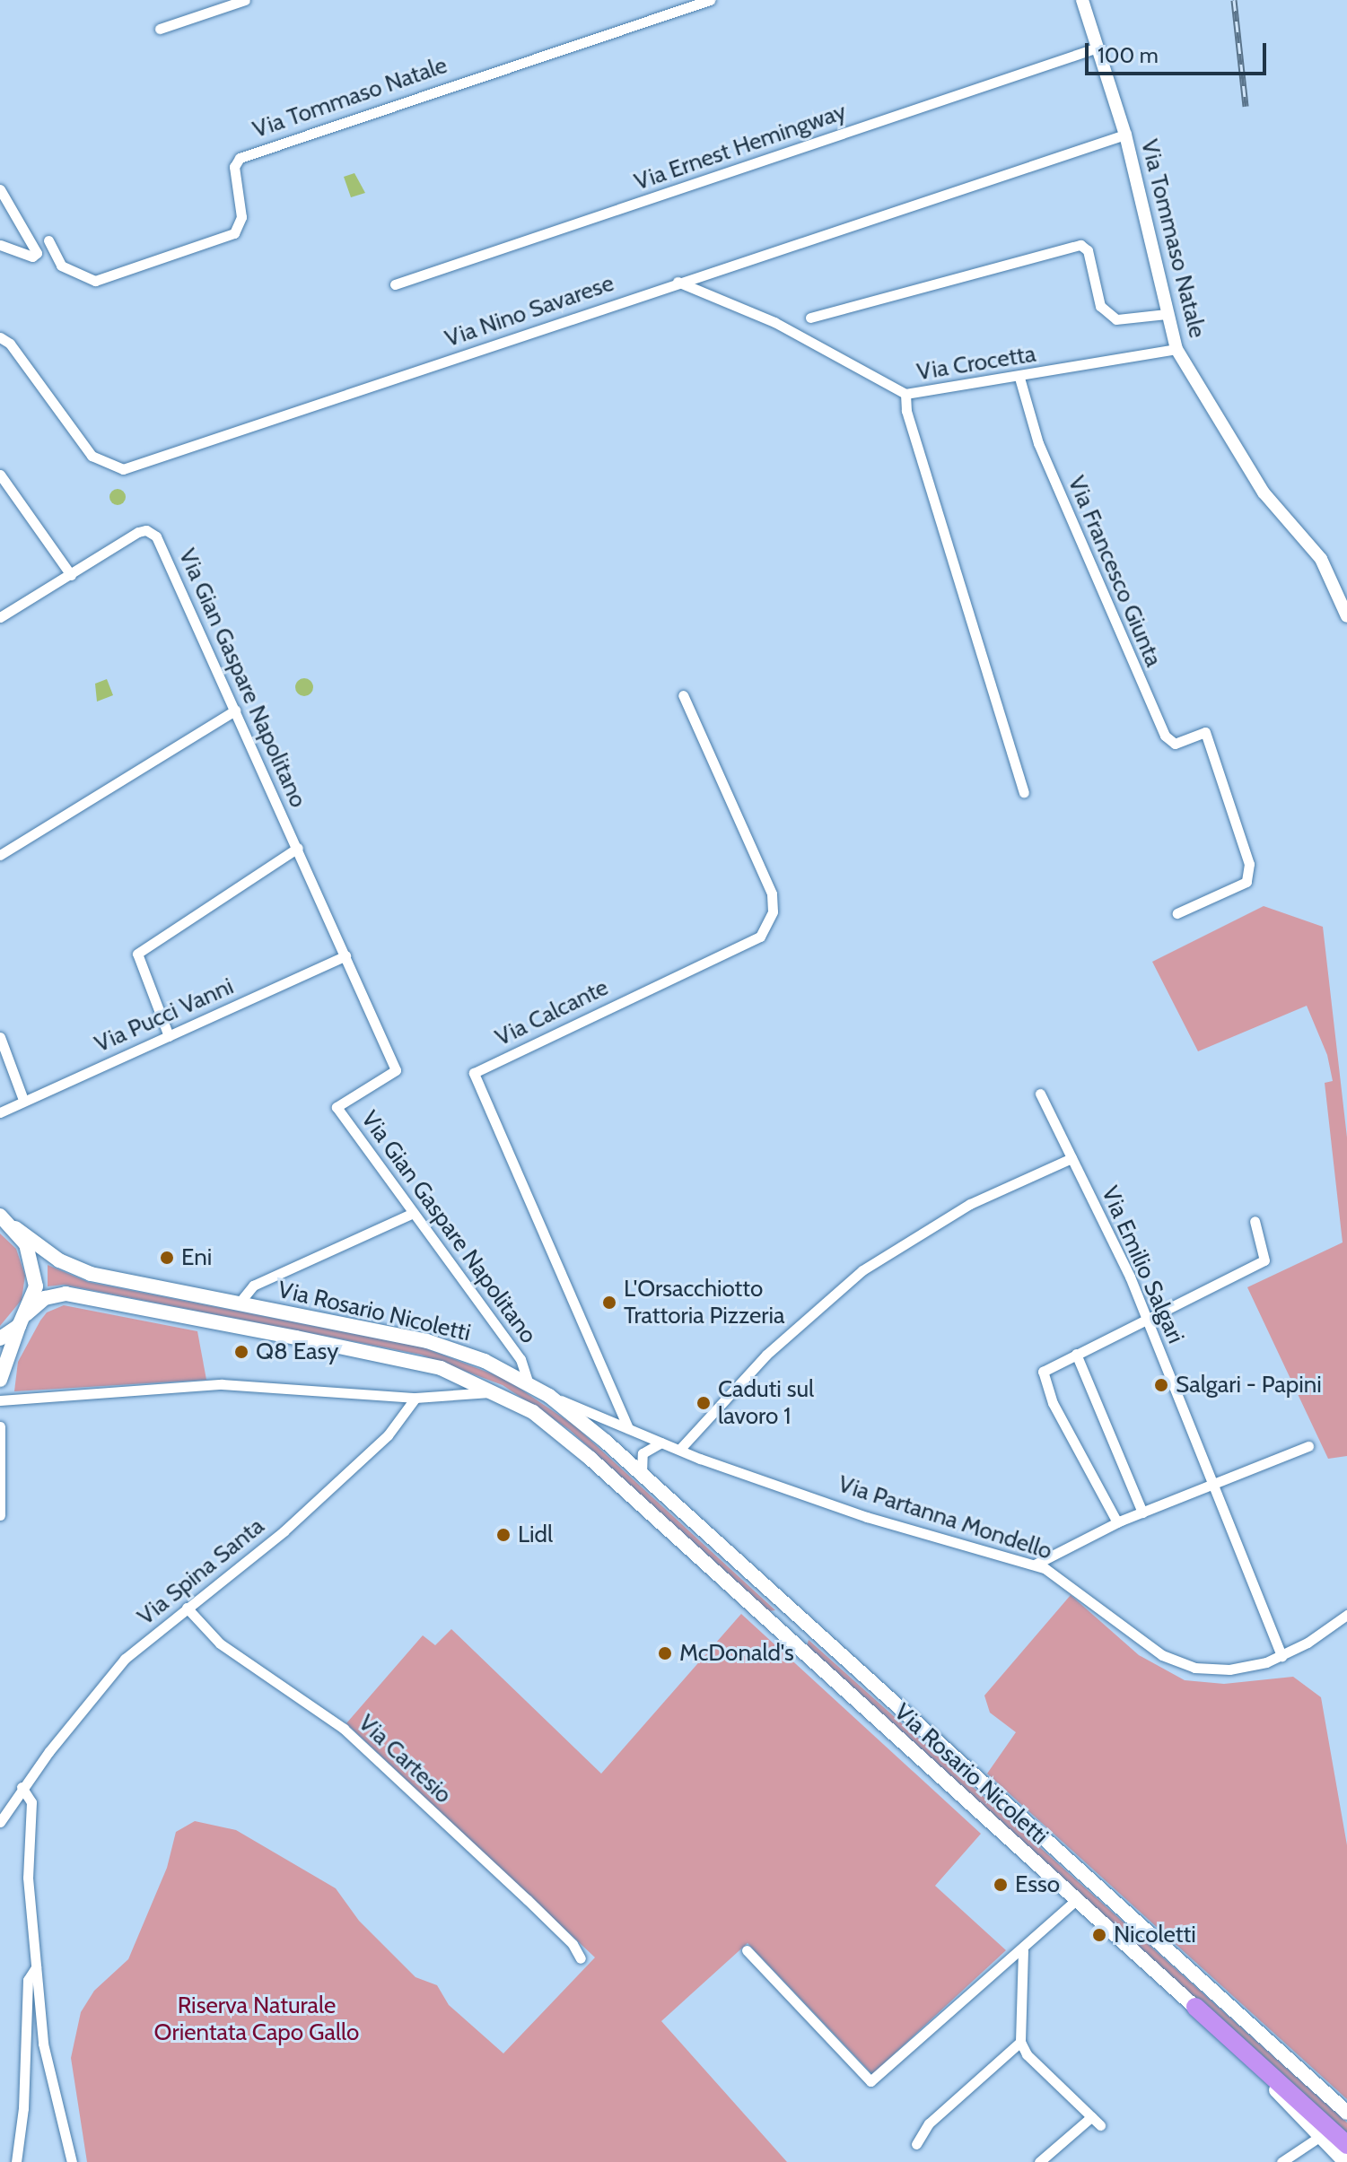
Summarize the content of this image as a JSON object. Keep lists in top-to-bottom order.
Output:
{
  "streets": {
    "main road": ["Via Rosario Nicoletti"],
    "street": [
      "Via Tommaso Natale",
      "Via Ernest Hemingway",
      "Via Nino Savarese",
      "Via Crocetta",
      "Via Francesco Giunta",
      "Via Gian Gaspare Napolitano",
      "Via Calcante",
      "Via Pucci Vanni",
      "Via Emilio Salgari",
      "Via Partanna Mondello",
      "Via Spina Santa",
      "Via Cartesio"
    ]
  },
  "crossings": [
    ["Via Tommaso Natale", "Via Ernest Hemingway"],
    ["Via Tommaso Natale", "Via Nino Savarese"],
    ["Via Tommaso Natale", "Via Crocetta"],
    ["Via Nino Savarese", "Via Crocetta"],
    ["Via Crocetta", "Via Francesco Giunta"],
    ["Via Gian Gaspare Napolitano", "Via Pucci Vanni"],
    ["Via Gian Gaspare Napolitano", "Via Rosario Nicoletti"],
    ["Via Calcante", "Via Partanna Mondello"],
    ["Via Emilio Salgari", "Via Partanna Mondello"],
    ["Via Rosario Nicoletti", "Via Partanna Mondello"],
    ["Via Spina Santa", "Via Cartesio"]
  ],
  "parks": ["Riserva Naturale Orientata Capo Gallo"],
  "places": [
    "Eni",
    "L'Orsacchiotto Trattoria Pizzeria",
    "Q8 Easy",
    "Salgari - Papini",
    "Caduti sul lavoro 1",
    "Lidl",
    "McDonald's",
    "Esso",
    "Nicoletti"
  ],
  "scale_bar": "100 m"
}
